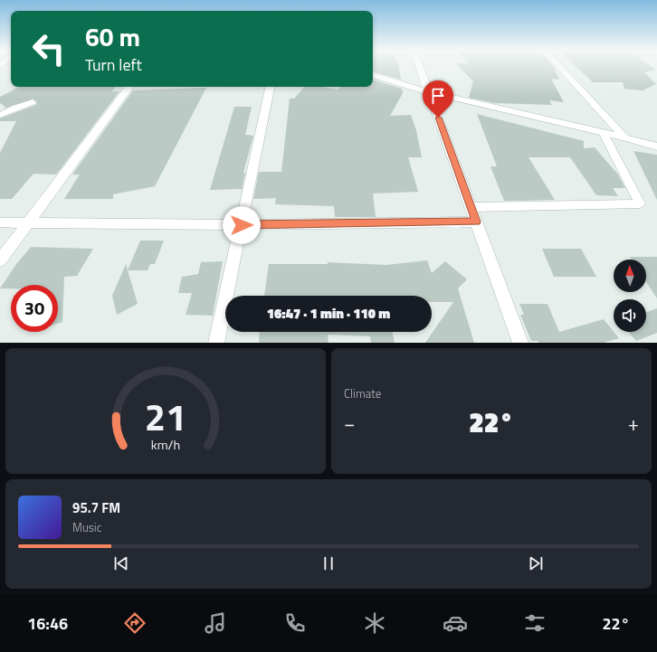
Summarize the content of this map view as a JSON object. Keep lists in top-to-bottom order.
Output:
{
  "north": "top",
  "page": {
    "turn": ["60 m", "Turn left"],
    "limit": "30",
    "trip": "16:47 · 1 min · 110 m",
    "tile": "Climate",
    "heat": ["−", "22°", "+"],
    "song": ["95.7 FM", "Music"],
    "tabs": ["16:46", "22°"],
    "gauge": ["21", "km/h"]
  }
}
